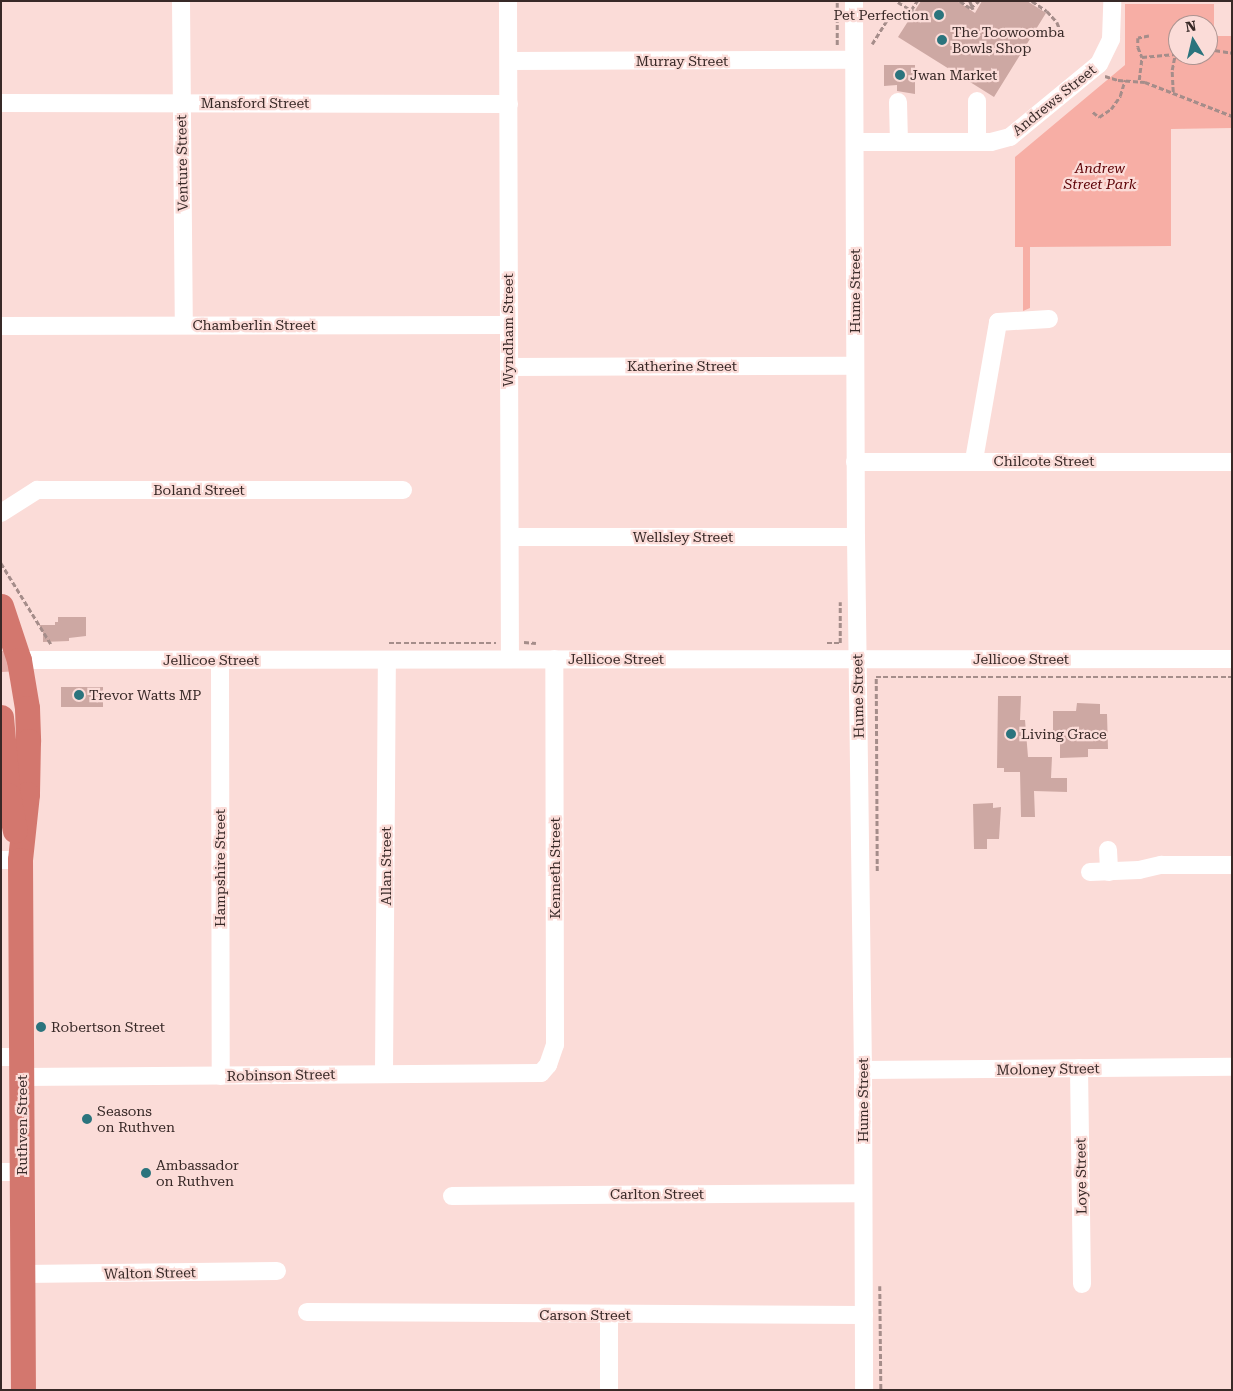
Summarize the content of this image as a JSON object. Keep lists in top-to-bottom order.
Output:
{
  "streets": {
    "highway": ["Ruthven Street"],
    "street": [
      "Murray Street",
      "Andrews Street",
      "Mansford Street",
      "Venture Street",
      "Hume Street",
      "Chamberlin Street",
      "Wyndham Street",
      "Katherine Street",
      "Chilcote Street",
      "Boland Street",
      "Wellsley Street",
      "Jellicoe Street",
      "Allan Street",
      "Hampshire Street",
      "Kenneth Street",
      "Moloney Street",
      "Robinson Street",
      "Loye Street",
      "Carlton Street",
      "Walton Street",
      "Carson Street"
    ]
  },
  "crossings": [
    ["Murray Street", "Hume Street"],
    ["Murray Street", "Wyndham Street"],
    ["Andrews Street", "Hume Street"],
    ["Mansford Street", "Venture Street"],
    ["Mansford Street", "Wyndham Street"],
    ["Venture Street", "Chamberlin Street"],
    ["Hume Street", "Katherine Street"],
    ["Hume Street", "Chilcote Street"],
    ["Hume Street", "Wellsley Street"],
    ["Hume Street", "Jellicoe Street"],
    ["Hume Street", "Moloney Street"],
    ["Hume Street", "Carlton Street"],
    ["Hume Street", "Carson Street"],
    ["Chamberlin Street", "Wyndham Street"],
    ["Wyndham Street", "Katherine Street"],
    ["Wyndham Street", "Wellsley Street"],
    ["Wyndham Street", "Jellicoe Street"],
    ["Jellicoe Street", "Allan Street"],
    ["Jellicoe Street", "Hampshire Street"],
    ["Jellicoe Street", "Kenneth Street"],
    ["Jellicoe Street", "Ruthven Street"],
    ["Allan Street", "Robinson Street"],
    ["Hampshire Street", "Robinson Street"],
    ["Kenneth Street", "Robinson Street"],
    ["Moloney Street", "Loye Street"],
    ["Robinson Street", "Ruthven Street"],
    ["Ruthven Street", "Walton Street"]
  ],
  "parks": ["Andrew Street Park"],
  "places": [
    "Pet Perfection",
    "The Toowoomba Bowls Shop",
    "Jwan Market",
    "Trevor Watts MP",
    "Living Grace",
    "Robertson Street",
    "Seasons on Ruthven",
    "Ambassador on Ruthven"
  ],
  "north": "top"
}
